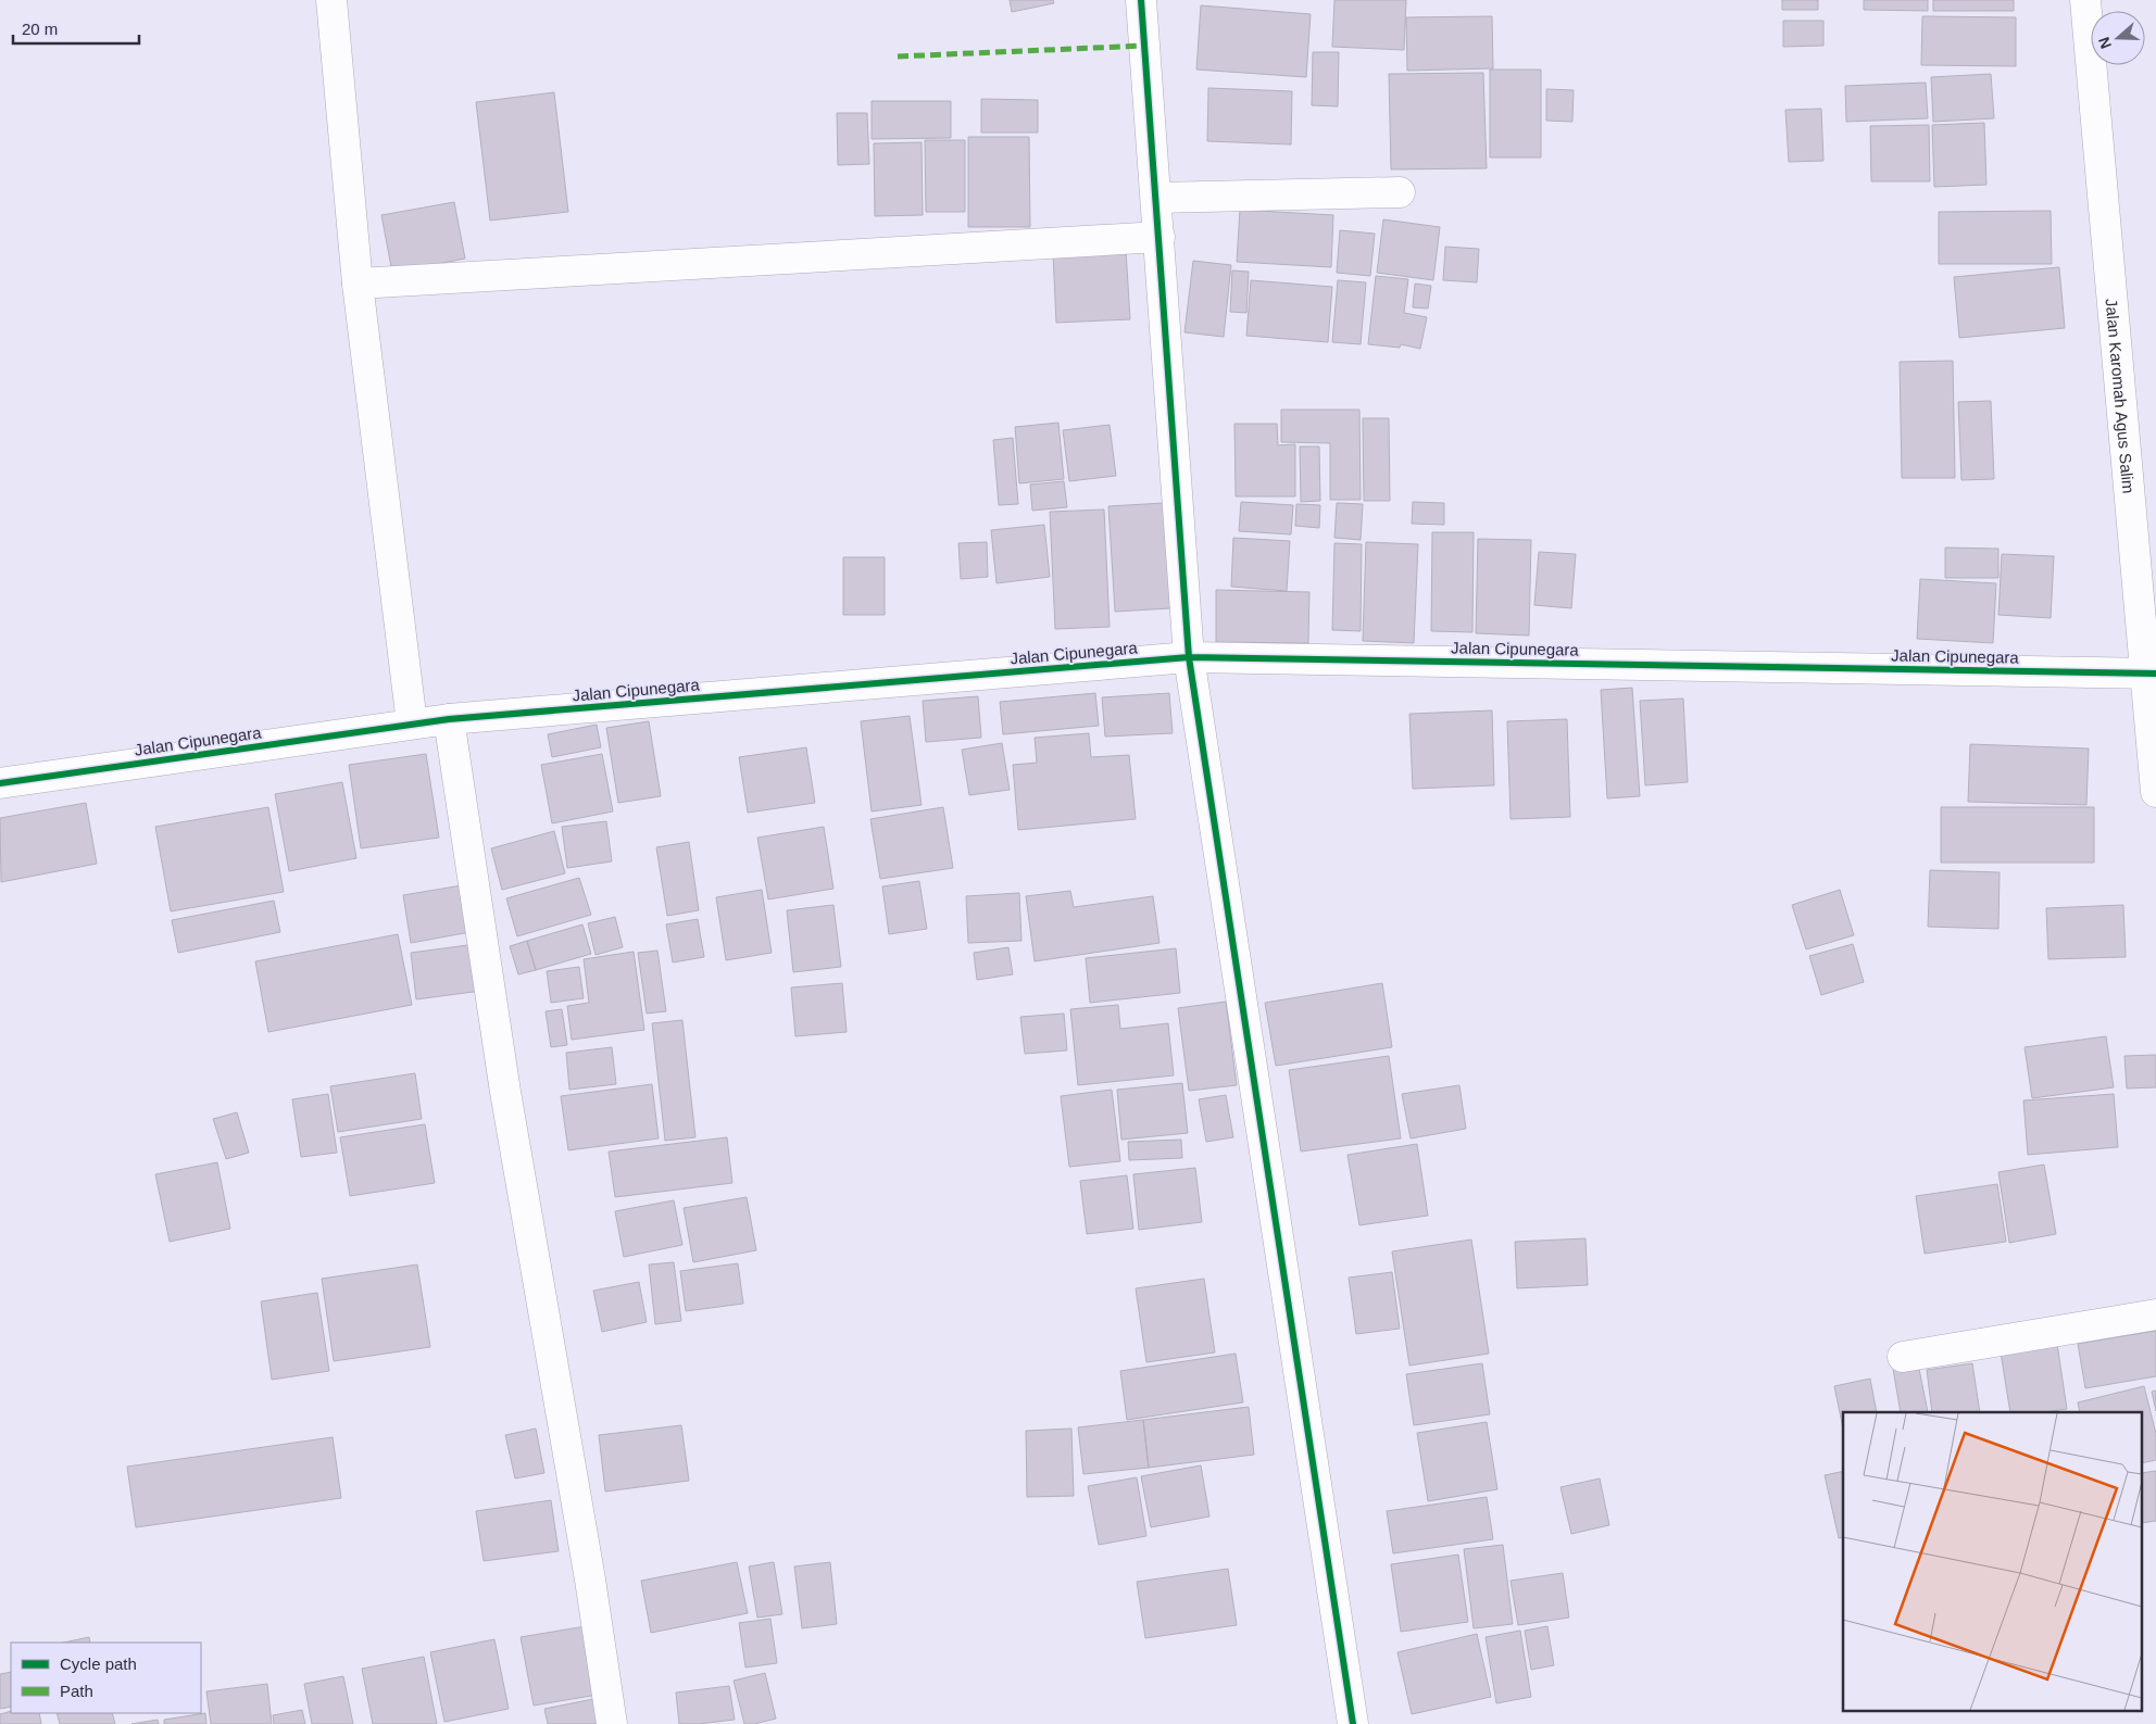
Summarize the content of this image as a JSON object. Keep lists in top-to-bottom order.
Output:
{
  "streets": {
    "street": ["Jalan Karomah Agus Salim", "Jalan Cipunegara"]
  },
  "crossings": [
    ["Jalan Karomah Agus Salim", "Jalan Cipunegara"]
  ],
  "legend": ["Cycle path", "Path"],
  "scale_bar": "20 m",
  "north": "left"
}
